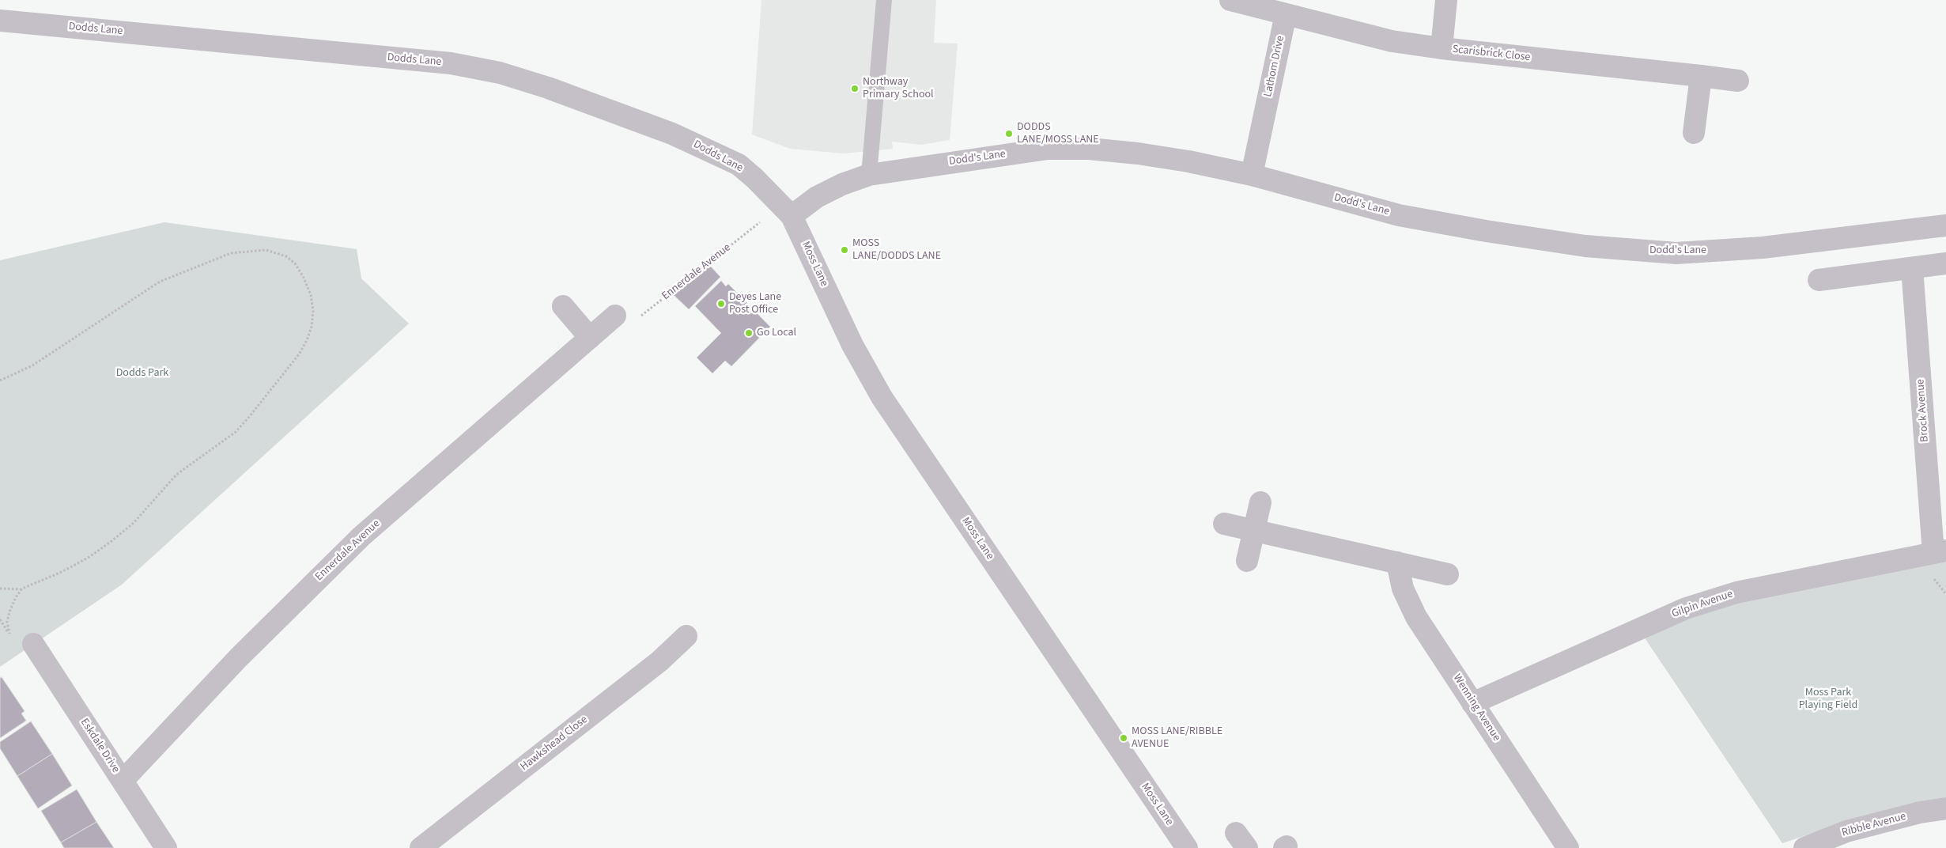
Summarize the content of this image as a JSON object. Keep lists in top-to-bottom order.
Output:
{
  "streets": {
    "street": [
      "Dodds Lane",
      "Scarisbrick Close",
      "Lathom Drive",
      "Dodd's Lane",
      "Moss Lane",
      "Ennerdale Avenue",
      "Brock Avenue",
      "Gilpin Avenue",
      "Wenning Avenue",
      "Hawkshead Close",
      "Eskdale Drive",
      "Ribble Avenue"
    ]
  },
  "crossings": [
    ["Dodds Lane", "Dodd's Lane"],
    ["Dodds Lane", "Moss Lane"],
    ["Scarisbrick Close", "Lathom Drive"],
    ["Lathom Drive", "Dodd's Lane"],
    ["Dodd's Lane", "Moss Lane"],
    ["Ennerdale Avenue", "Eskdale Drive"],
    ["Brock Avenue", "Gilpin Avenue"],
    ["Gilpin Avenue", "Wenning Avenue"]
  ],
  "parks": ["Dodds Park", "Moss Park Playing Field"],
  "places": [
    "Northway Primary School",
    "DODDS LANE/MOSS LANE",
    "MOSS LANE/DODDS LANE",
    "Deyes Lane Post Office",
    "Go Local",
    "MOSS LANE/RIBBLE AVENUE"
  ]
}
